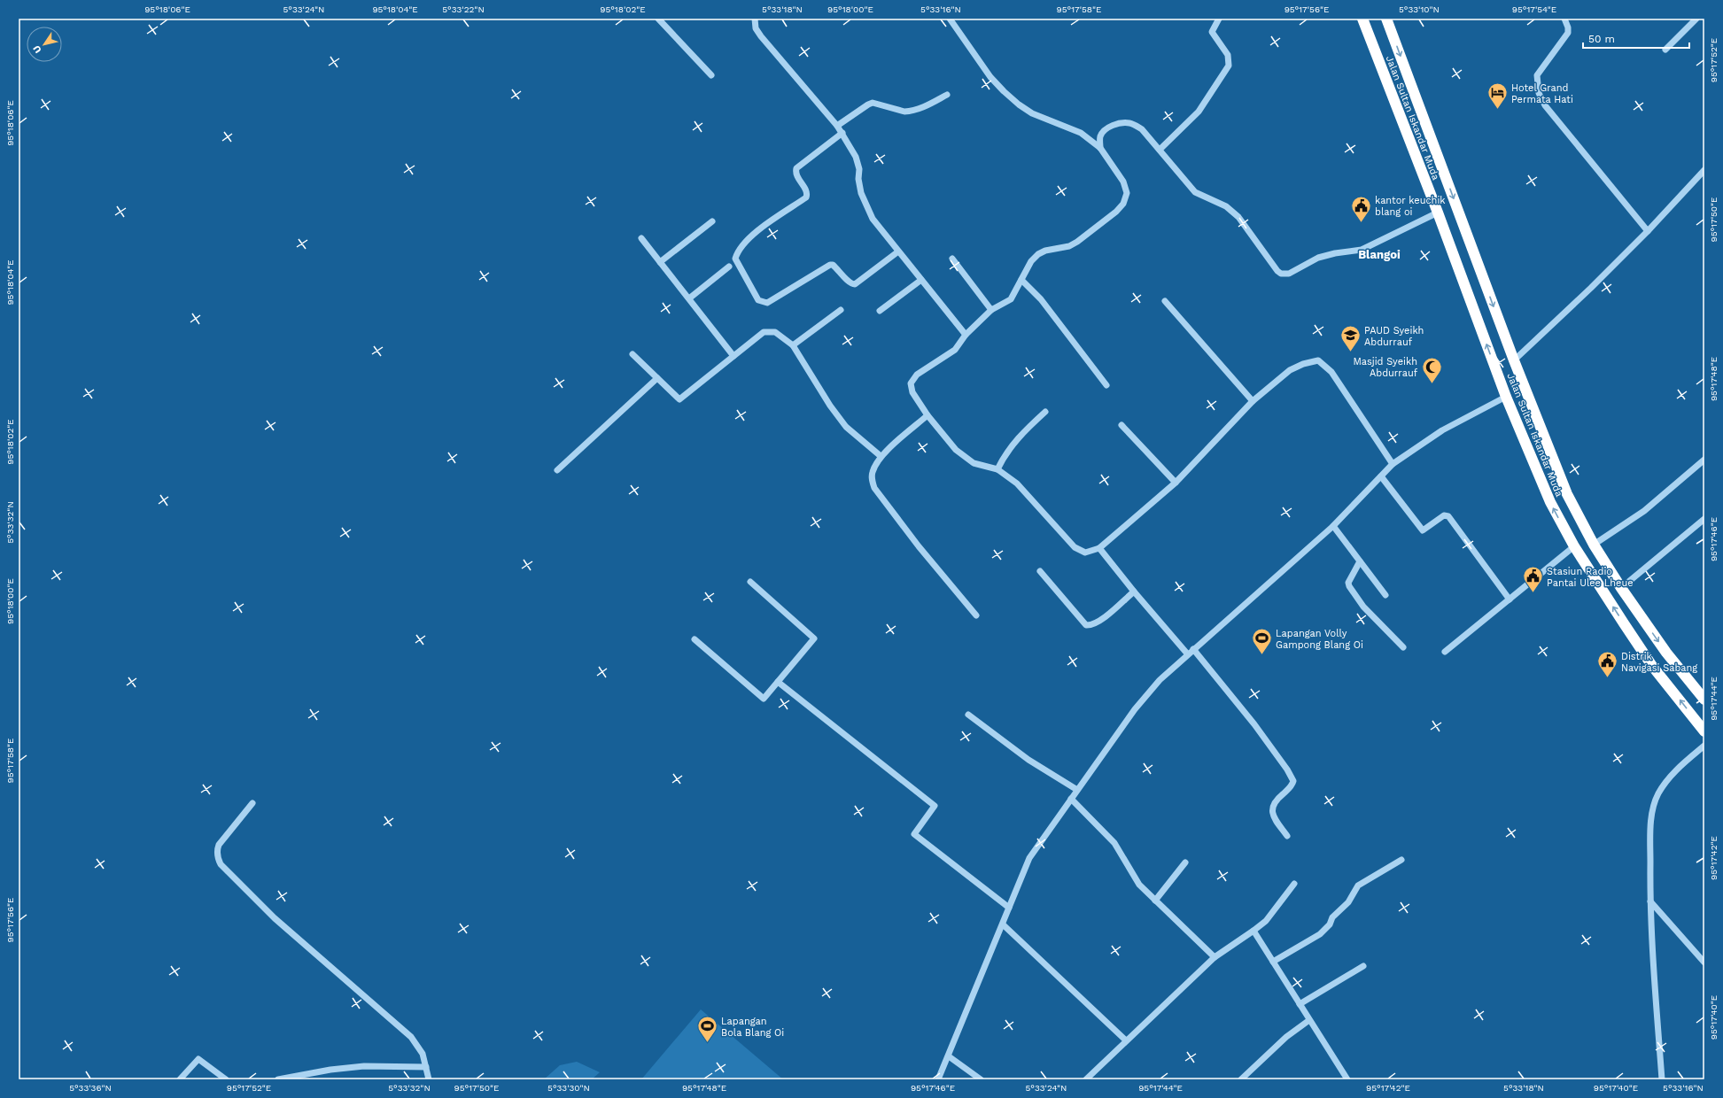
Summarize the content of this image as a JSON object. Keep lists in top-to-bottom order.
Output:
{
  "streets": {
    "highway": ["Jalan Sultan Iskandar Muda"]
  },
  "districts": ["Blangoi"],
  "places": {
    "hotel": ["Hotel Grand Permata Hati"],
    "public building": ["kantor keuchik blang oi", "Stasiun Radio Pantai Ulee Lheue", "Distrik Navigasi Sabang"],
    "school or university": ["PAUD Syeikh Abdurrauf"],
    "mosque": ["Masjid Syeikh Abdurrauf"],
    "sports": ["Lapangan Volly Gampong Blang Oi", "Lapangan Bola Blang Oi"]
  },
  "scale_bar": "50 m",
  "north": "bottom left",
  "coordinates": [
    "95°18'06\"E",
    "5°33'24\"N",
    "95°18'04\"E",
    "5°33'22\"N",
    "95°18'02\"E",
    "5°33'18\"N",
    "95°18'00\"E",
    "5°33'16\"N",
    "95°17'58\"E",
    "95°17'56\"E",
    "5°33'10\"N",
    "95°17'54\"E",
    "95°17'52\"E",
    "95°17'50\"E",
    "95°17'48\"E",
    "5°33'32\"N",
    "95°17'46\"E",
    "95°17'44\"E",
    "95°17'42\"E",
    "95°17'40\"E",
    "5°33'36\"N",
    "5°33'30\"N"
  ]
}
